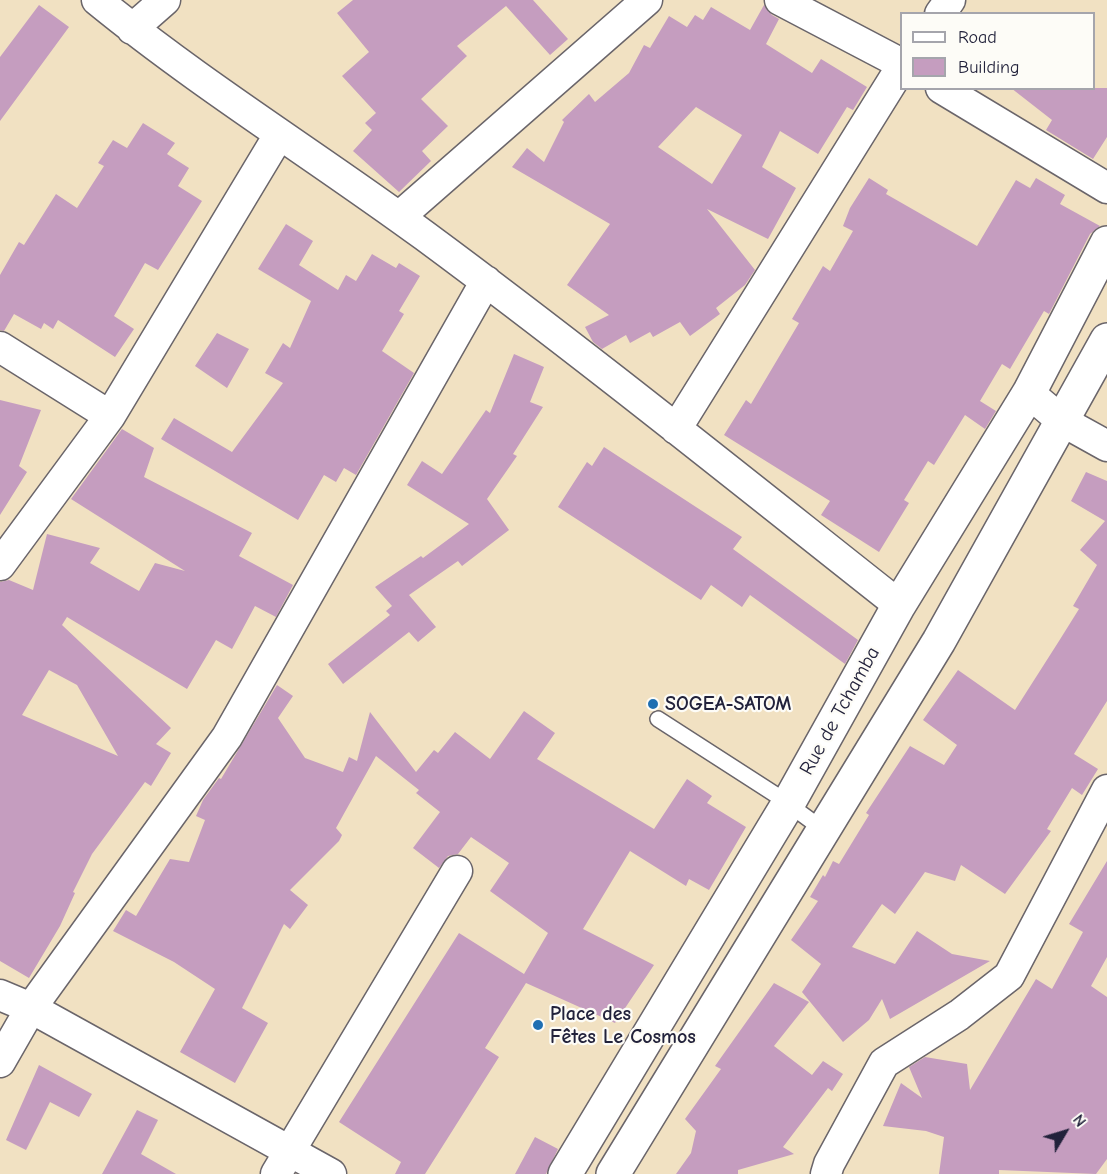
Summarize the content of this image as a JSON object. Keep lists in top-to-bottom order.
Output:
{
  "streets": {
    "street": ["Rue de Tchamba"]
  },
  "places": ["SOGEA-SATOM", "Place des Fêtes Le Cosmos"],
  "legend": ["Road", "Building"],
  "north": "top right"
}
